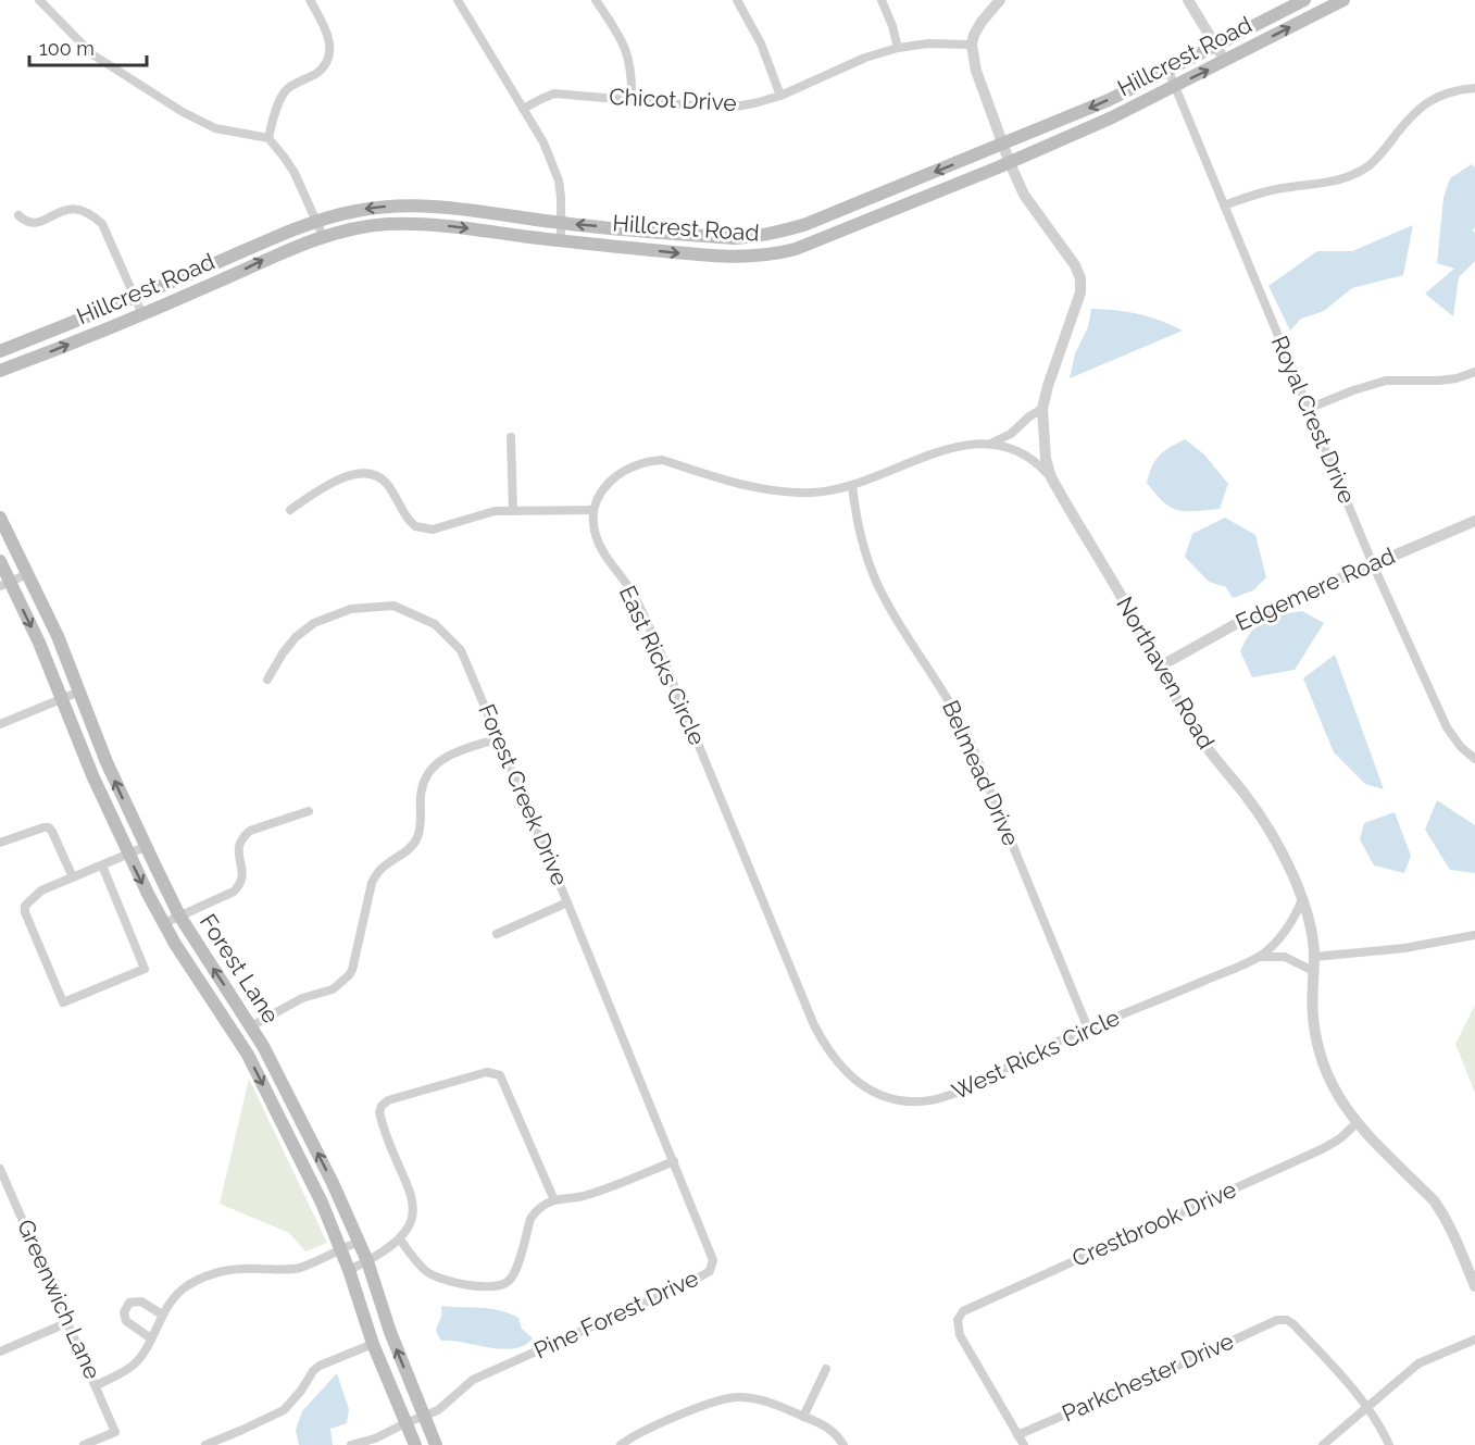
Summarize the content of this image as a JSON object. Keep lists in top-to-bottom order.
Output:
{
  "streets": {
    "main road": ["Hillcrest Road", "Forest Lane"],
    "street": [
      "Chicot Drive",
      "Royal Crest Drive",
      "Edgemere Road",
      "East Ricks Circle",
      "Northaven Road",
      "Belmead Drive",
      "Forest Creek Drive",
      "West Ricks Circle",
      "Crestbrook Drive",
      "Greenwich Lane",
      "Pine Forest Drive",
      "Parkchester Drive"
    ]
  },
  "crossings": [
    ["Hillcrest Road", "Royal Crest Drive"],
    ["Hillcrest Road", "Northaven Road"],
    ["Chicot Drive", "Northaven Road"],
    ["Royal Crest Drive", "Edgemere Road"],
    ["Edgemere Road", "Northaven Road"],
    ["East Ricks Circle", "West Ricks Circle"],
    ["Northaven Road", "West Ricks Circle"],
    ["Northaven Road", "Crestbrook Drive"],
    ["Belmead Drive", "West Ricks Circle"],
    ["Forest Creek Drive", "Pine Forest Drive"],
    ["Forest Lane", "Pine Forest Drive"],
    ["Crestbrook Drive", "Parkchester Drive"]
  ],
  "scale_bar": "100 m"
}
